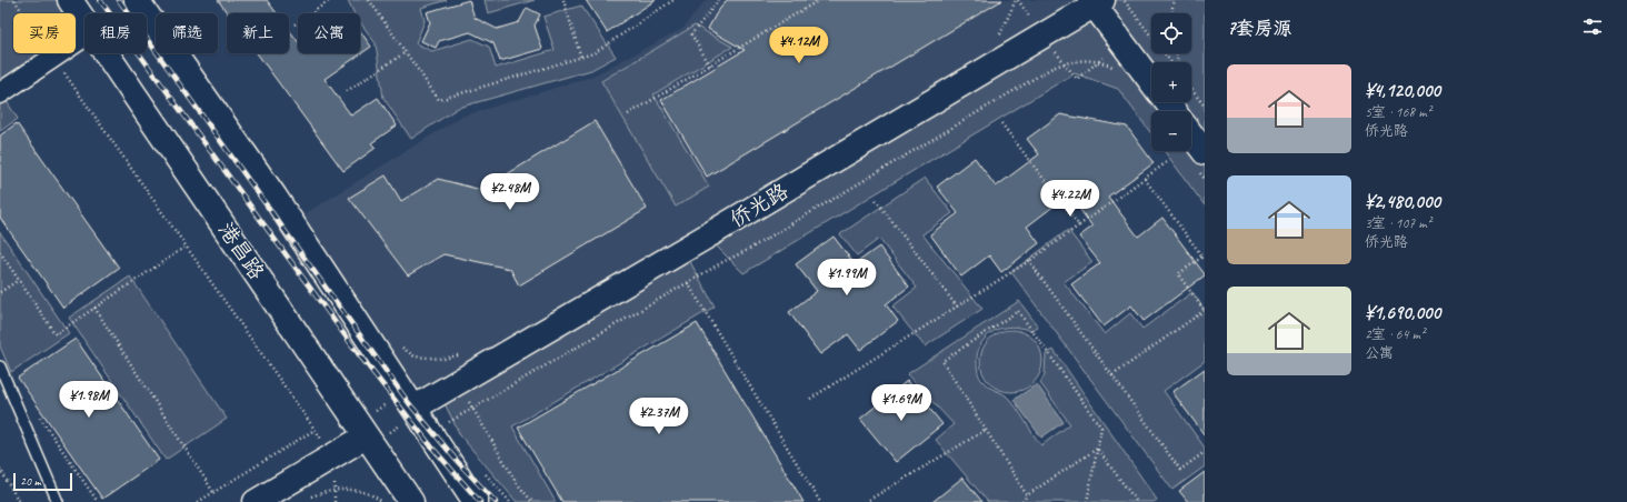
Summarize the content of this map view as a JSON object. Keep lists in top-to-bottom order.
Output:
{
  "streets": {
    "main road": ["侨光路", "港昌路"]
  },
  "scale_bar": "20 m",
  "page": {
    "heading": "7套房源",
    "map_buttons": ["+", "−"],
    "chip": [
      "买房",
      "租房",
      "筛选",
      "新上",
      "公寓"
    ],
    "price": [
      "¥4.12M",
      "¥2.48M",
      "¥4.22M",
      "¥1.99M",
      "¥1.98M",
      "¥1.69M",
      "¥2.37M"
    ],
    "list": [
      {
        "name": "¥4,120,000",
        "note": "5室 · 168 m² · 侨光路"
      },
      {
        "name": "¥2,480,000",
        "note": "3室 · 107 m² · 侨光路"
      },
      {
        "name": "¥1,690,000",
        "note": "2室 · 64 m² · 公寓"
      }
    ],
    "scale": "20 m"
  }
}
